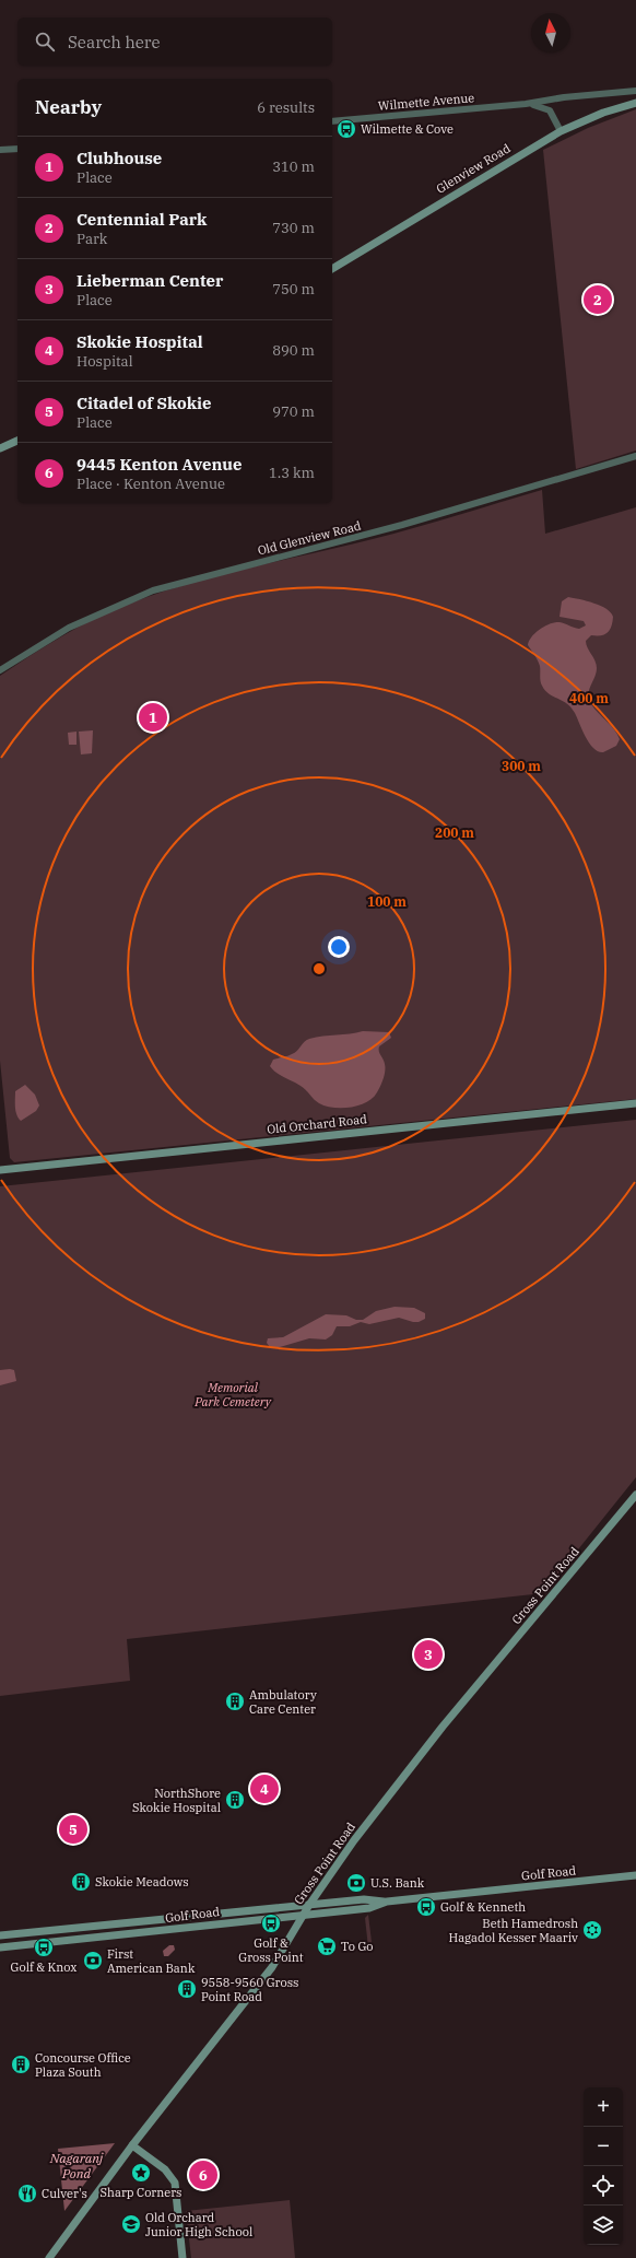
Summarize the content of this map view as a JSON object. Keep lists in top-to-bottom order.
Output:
{
  "streets": {
    "main road": [
      "Glenview Road",
      "Old Orchard Road",
      "Gross Point Road",
      "Golf Road"
    ],
    "street": ["Wilmette Avenue", "Old Glenview Road"]
  },
  "crossings": [
    ["Wilmette Avenue", "Glenview Road"],
    ["Gross Point Road", "Golf Road"]
  ],
  "water": ["Nagaranj Pond"],
  "parks": ["Memorial Park Cemetery"],
  "places": {
    "bus stop": [
      "Wilmette & Cove",
      "Golf & Kenneth",
      "Golf & Gross Point",
      "Golf & Knox"
    ],
    "building": [
      "Ambulatory Care Center",
      "NorthShore Skokie Hospital",
      "Skokie Meadows",
      "9558-9560 Gross Point Road",
      "Concourse Office Plaza South"
    ],
    "bank": ["U.S. Bank", "First American Bank"],
    "synagogue": ["Beth Hamedrosh Hagadol Kesser Maariv"],
    "supermarket": ["To Go"],
    "place": ["Sharp Corners"],
    "restaurant": ["Culver's"],
    "school or university": ["Old Orchard Junior High School"]
  },
  "north": "top",
  "page": {
    "search": "Search here",
    "heading": ["Nearby", "6 results"],
    "list": [
      {
        "mark": "1",
        "name": "Clubhouse",
        "note": "Place",
        "value": "310 m"
      },
      {
        "mark": "2",
        "name": "Centennial Park",
        "note": "Park",
        "value": "730 m"
      },
      {
        "mark": "3",
        "name": "Lieberman Center",
        "note": "Place",
        "value": "750 m"
      },
      {
        "mark": "4",
        "name": "Skokie Hospital",
        "note": "Hospital",
        "value": "890 m"
      },
      {
        "mark": "5",
        "name": "Citadel of Skokie",
        "note": "Place",
        "value": "970 m"
      },
      {
        "mark": "6",
        "name": "9445 Kenton Avenue",
        "note": "Place · Kenton Avenue",
        "value": "1.3 km"
      }
    ],
    "pins": [
      "2",
      "1",
      "3",
      "4",
      "5",
      "6"
    ],
    "map_buttons": ["+", "−"]
  },
  "rings": [
    "400 m",
    "300 m",
    "200 m",
    "100 m"
  ]
}
